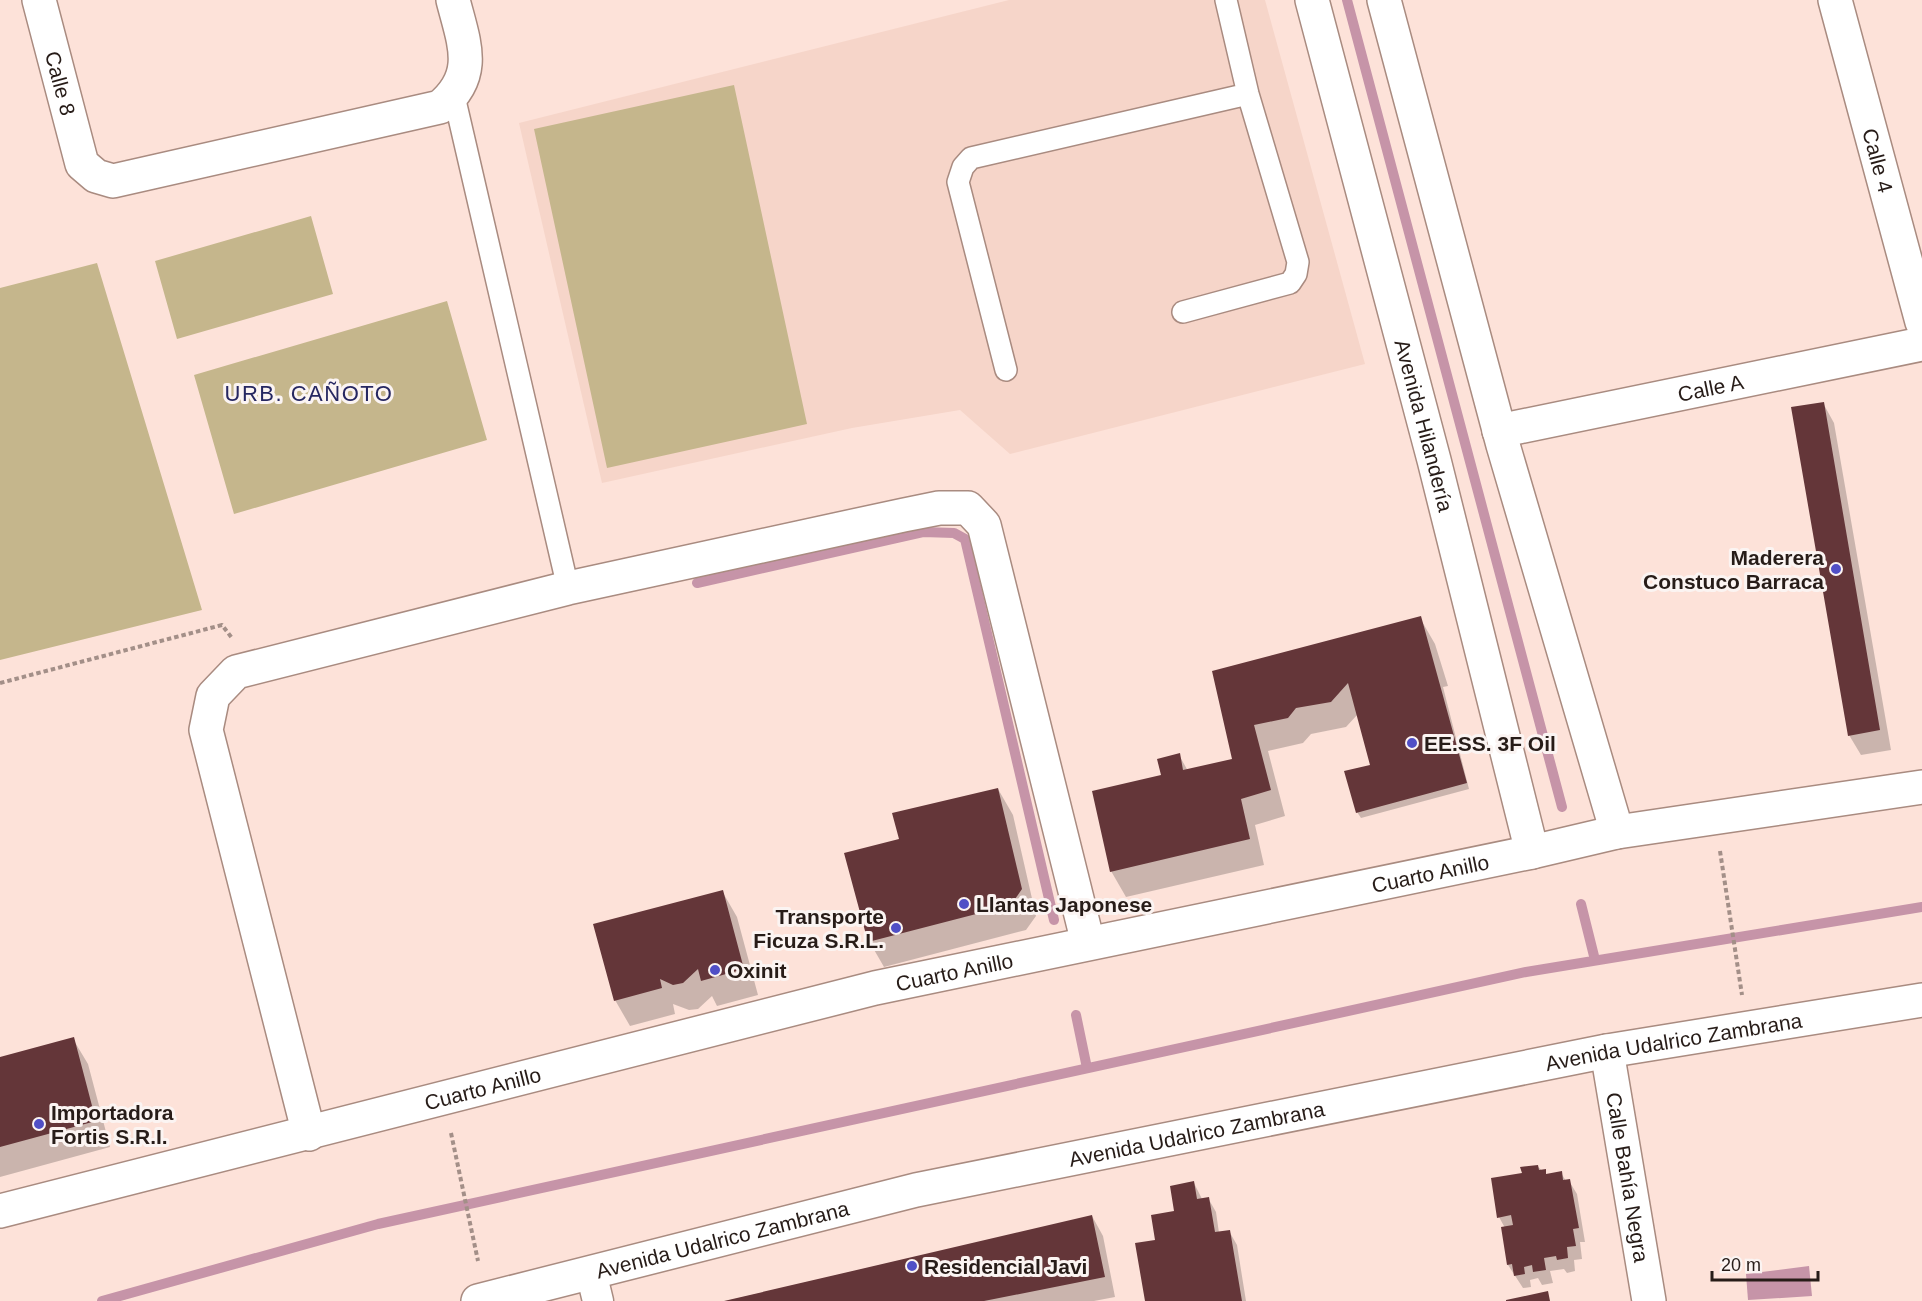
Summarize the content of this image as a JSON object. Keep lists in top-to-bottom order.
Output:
{
  "streets": {
    "main road": [
      "Calle 8",
      "Calle 4",
      "Calle A",
      "Avenida Hilandería",
      "Cuarto Anillo",
      "Avenida Udalrico Zambrana",
      "Calle Bahía Negra"
    ]
  },
  "crossings": [
    ["Avenida Hilandería", "Cuarto Anillo"],
    ["Avenida Udalrico Zambrana", "Calle Bahía Negra"]
  ],
  "districts": ["URB. CAÑOTO"],
  "places": [
    "Maderera Constuco Barraca",
    "EE.SS. 3F Oil",
    "Llantas Japonese",
    "Transporte Ficuza S.R.L.",
    "Oxinit",
    "Importadora Fortis S.R.I.",
    "Residencial Javi"
  ],
  "scale_bar": "20 m"
}
